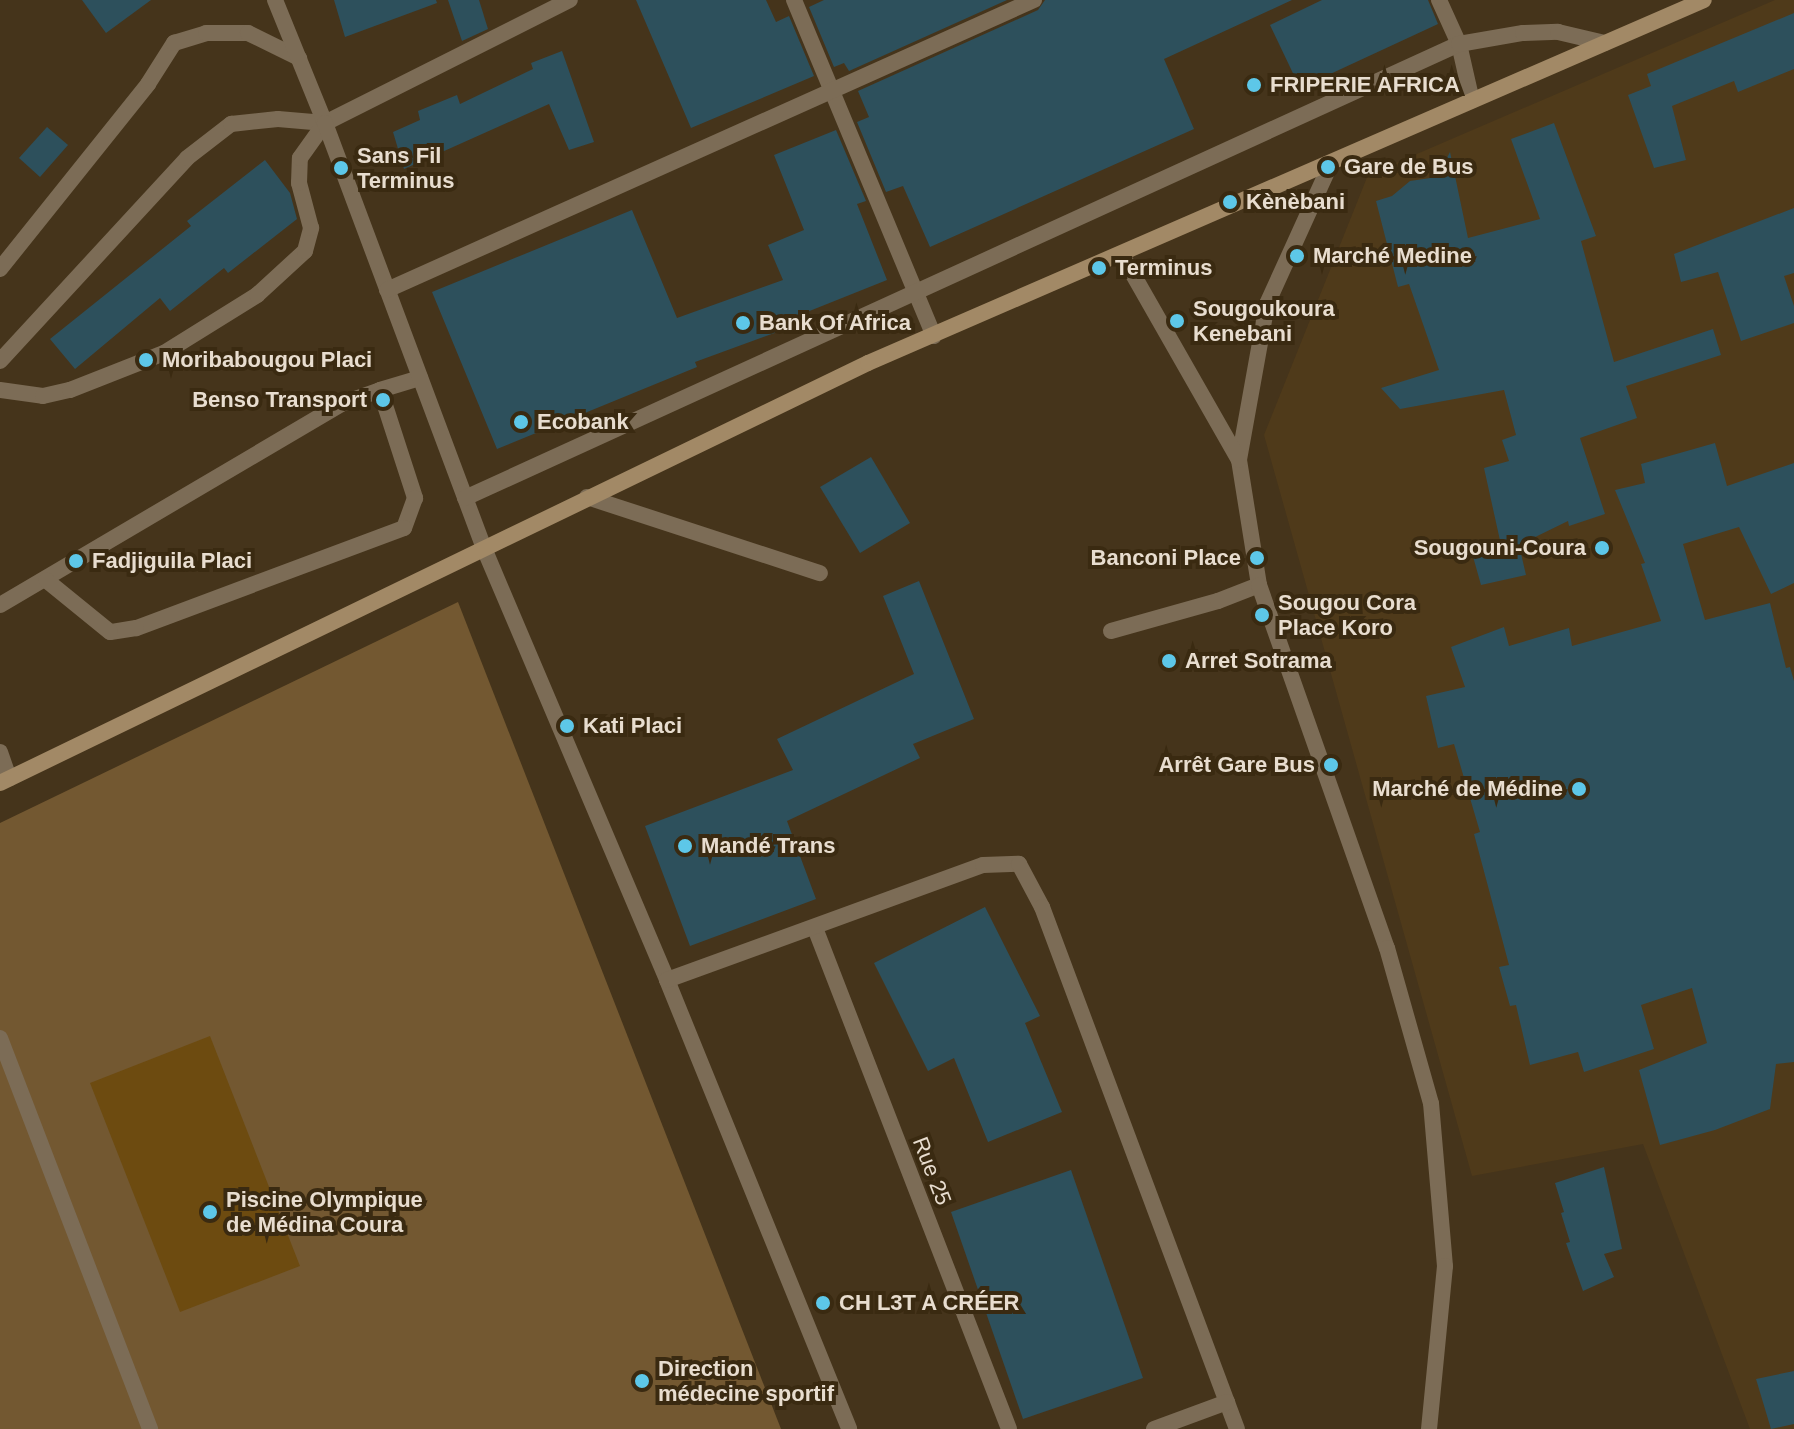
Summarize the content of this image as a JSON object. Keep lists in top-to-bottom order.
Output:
{
  "streets": {
    "street": ["Rue 25"]
  },
  "places": [
    "FRIPERIE AFRICA",
    "Gare de Bus",
    "Sans Fil Terminus",
    "Kènèbani",
    "Marché Medine",
    "Terminus",
    "Sougoukoura Kenebani",
    "Bank Of Africa",
    "Moribabougou Placi",
    "Benso Transport",
    "Ecobank",
    "Sougouni-Coura",
    "Banconi Place",
    "Fadjiguila Placi",
    "Sougou Cora Place Koro",
    "Arret Sotrama",
    "Kati Placi",
    "Arrêt Gare Bus",
    "Marché de Médine",
    "Mandé Trans",
    "Piscine Olympique de Médina Coura",
    "CH L3T A CRÉER",
    "Direction médecine sportif"
  ]
}
